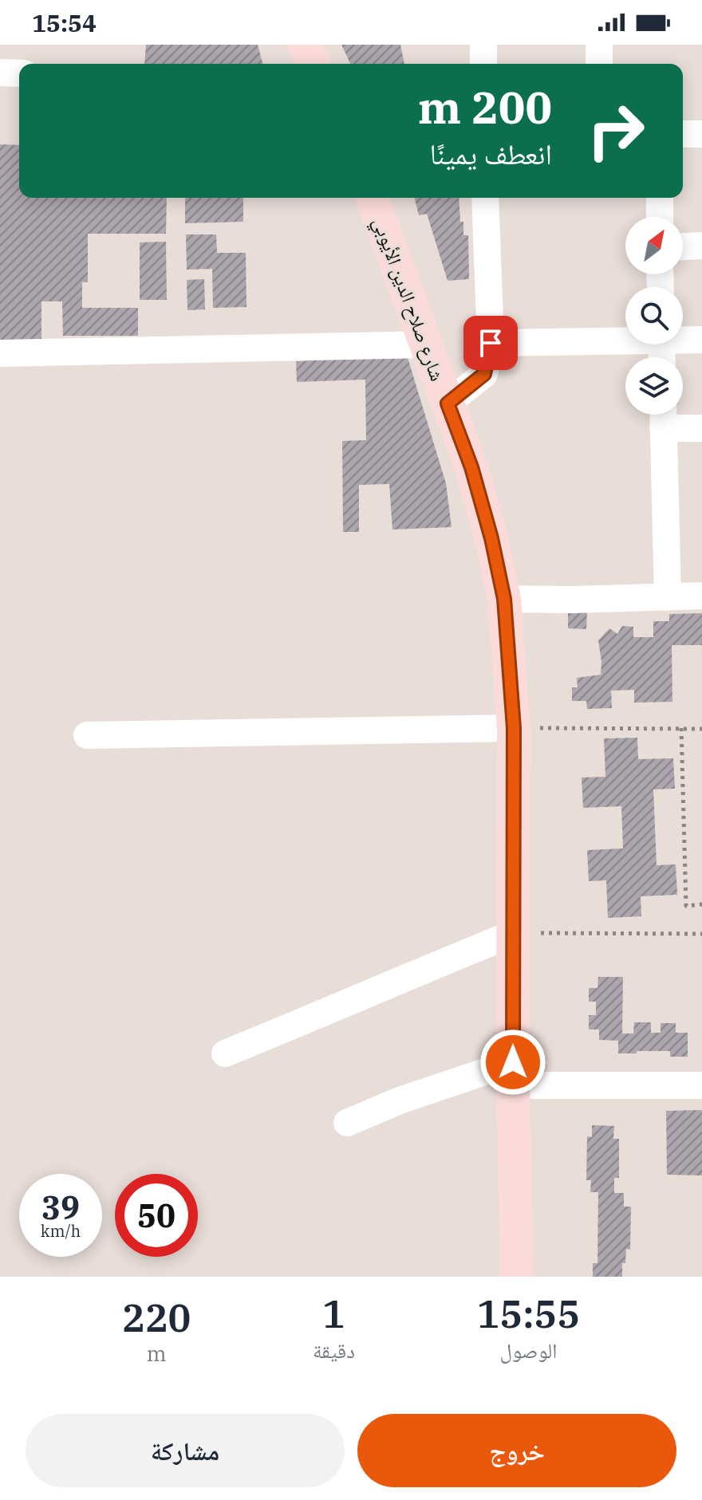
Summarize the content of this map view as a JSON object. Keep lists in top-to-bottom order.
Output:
{
  "streets": {
    "main road": ["شارع صلاح الدين الأيوبي"]
  },
  "north": "top right",
  "page": {
    "status": "15:54",
    "turn": ["200 m", "انعطف يمينًا"],
    "speed": "39 km/h",
    "limit": "50",
    "eta": [
      "15:55",
      "الوصول",
      "1",
      "دقيقة",
      "220",
      "m"
    ],
    "buttons": ["خروج", "مشاركة"]
  }
}
